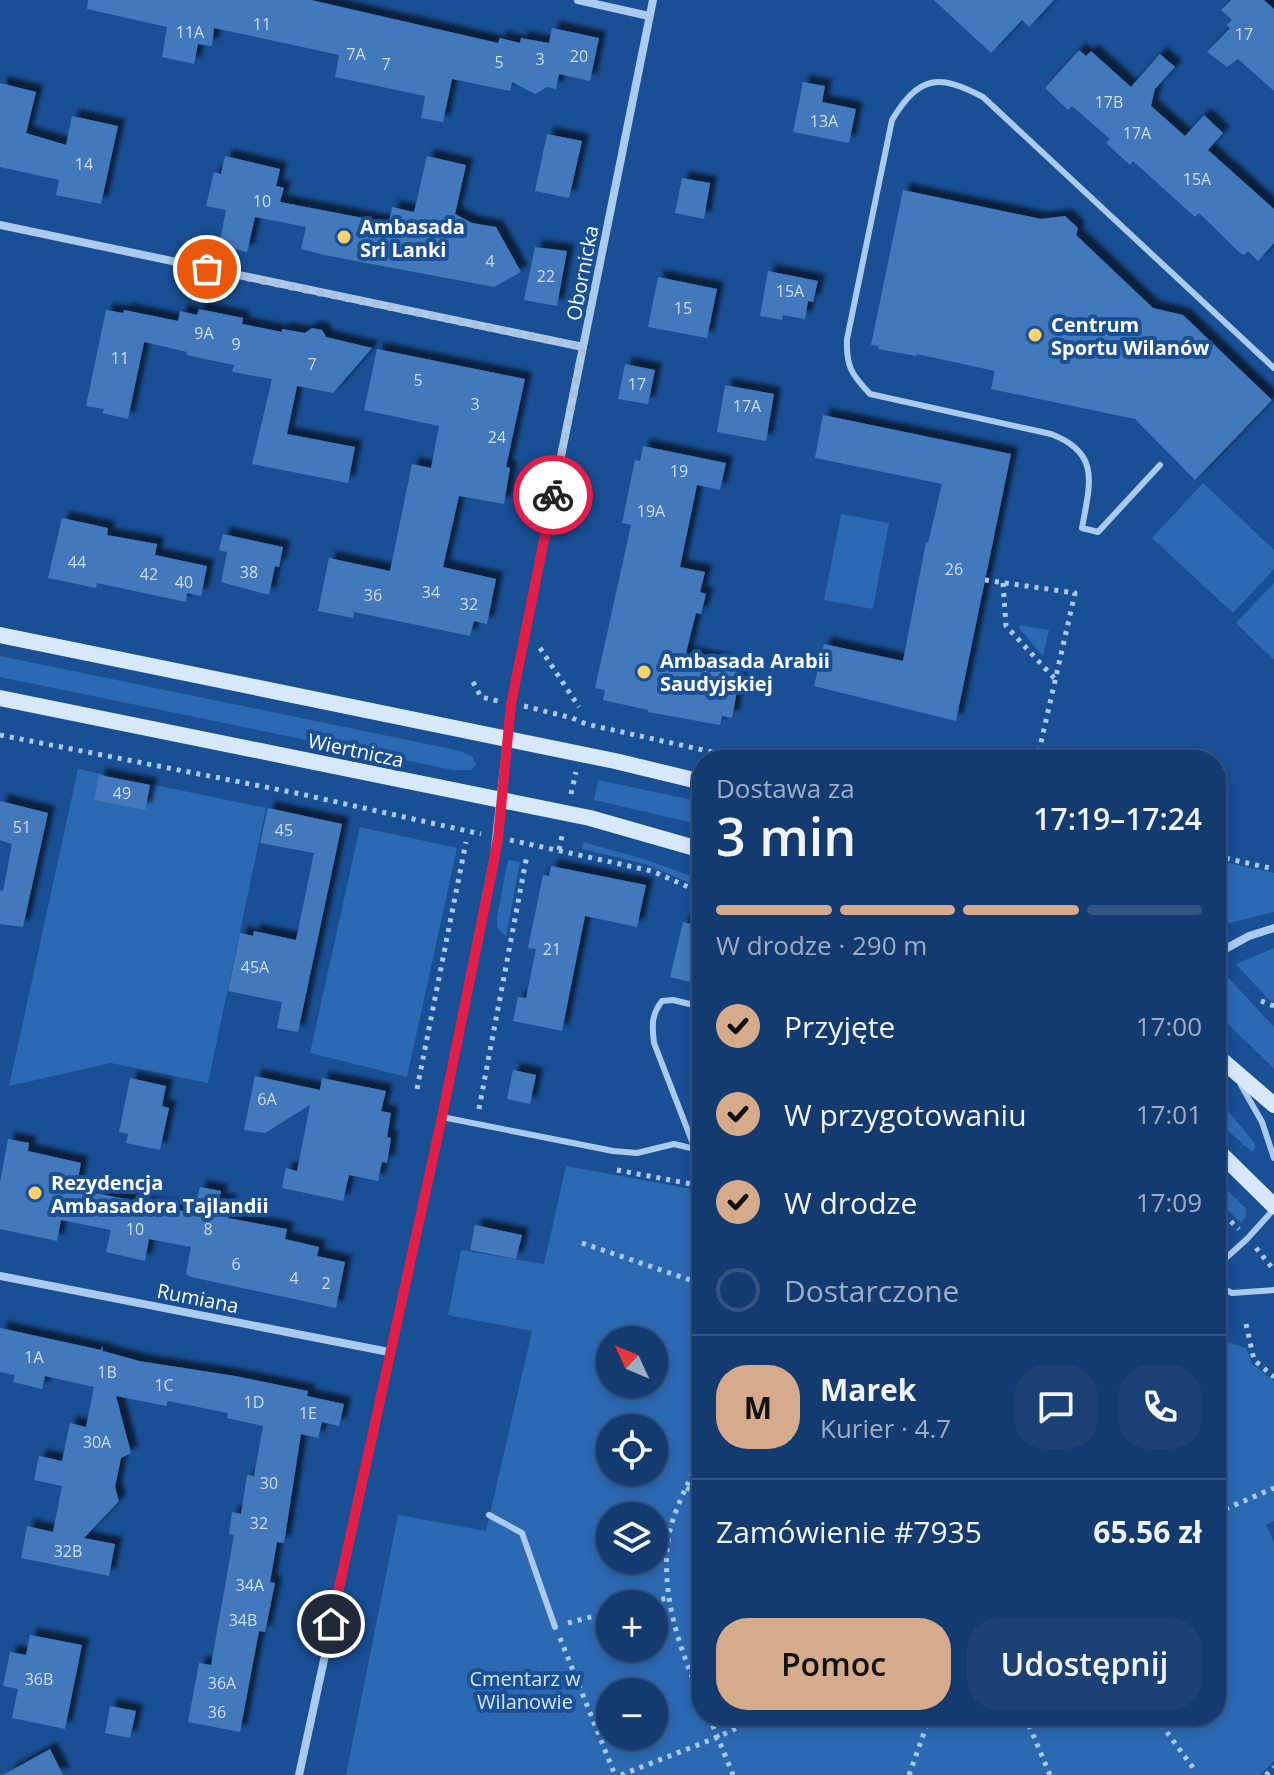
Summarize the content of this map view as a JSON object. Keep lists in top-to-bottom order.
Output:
{
  "streets": {
    "main road": ["Wiertnicza"],
    "street": ["Obornicka", "Rumiana"]
  },
  "crossings": [
    ["Obornicka", "Wiertnicza"],
    ["Obornicka", "Rumiana"]
  ],
  "parks": ["Cmentarz w Wilanowie"],
  "places": [
    "Ambasada Sri Lanki",
    "Centrum Sportu Wilanów",
    "Ambasada Arabii Saudyjskiej",
    "Rezydencja Ambasadora Tajlandii"
  ],
  "house_numbers": [
    "11",
    "11A",
    "17",
    "7A",
    "20",
    "3",
    "5",
    "7",
    "17B",
    "13A",
    "17A",
    "14",
    "15A",
    "10",
    "4",
    "22",
    "15A",
    "15",
    "9A",
    "9",
    "11",
    "7",
    "5",
    "17",
    "3",
    "17A",
    "24",
    "19",
    "19A",
    "44",
    "26",
    "38",
    "42",
    "40",
    "34",
    "36",
    "32",
    "49",
    "51",
    "45",
    "21",
    "45A",
    "6A",
    "10",
    "8",
    "6",
    "4",
    "2",
    "1A",
    "1B",
    "1C",
    "1D",
    "1E",
    "30A",
    "30",
    "32",
    "32B",
    "34A",
    "34B",
    "36B",
    "36A",
    "36"
  ],
  "north": "top left",
  "page": {
    "heading": ["3 min", "Dostawa za", "17:19–17:24"],
    "panel": [
      "Marek",
      "Kurier · 4.7",
      "Zamówienie #7935",
      "65.56 zł"
    ],
    "bar": "W drodze · 290 m",
    "list": [
      ["Przyjęte", "17:00"],
      ["W przygotowaniu", "17:01"],
      ["W drodze", "17:09"],
      "Dostarczone"
    ],
    "map_buttons": ["+", "−"],
    "round": "M",
    "buttons": ["Pomoc", "Udostępnij"]
  }
}
